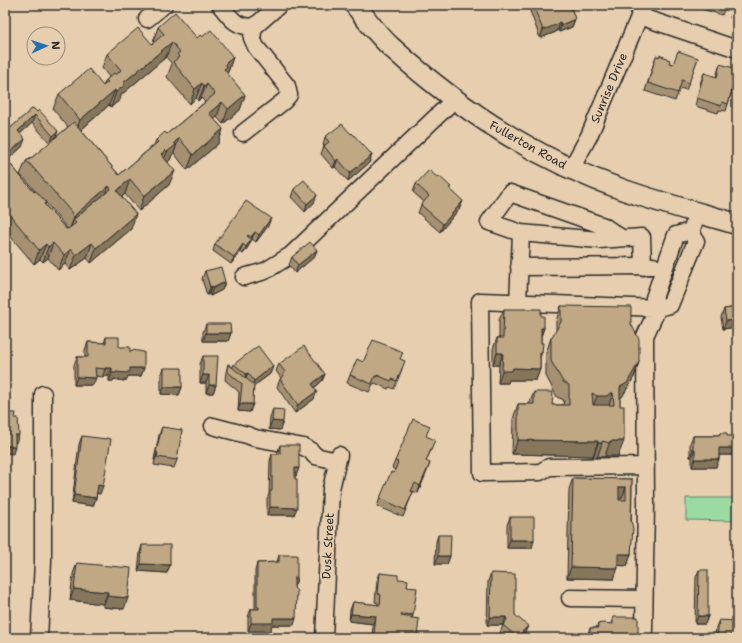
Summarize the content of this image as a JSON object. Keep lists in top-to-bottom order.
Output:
{
  "streets": {
    "main road": ["Fullerton Road"],
    "street": ["Sunrise Drive", "Dusk Street"]
  },
  "crossings": [
    ["Sunrise Drive", "Fullerton Road"]
  ],
  "north": "right"
}
